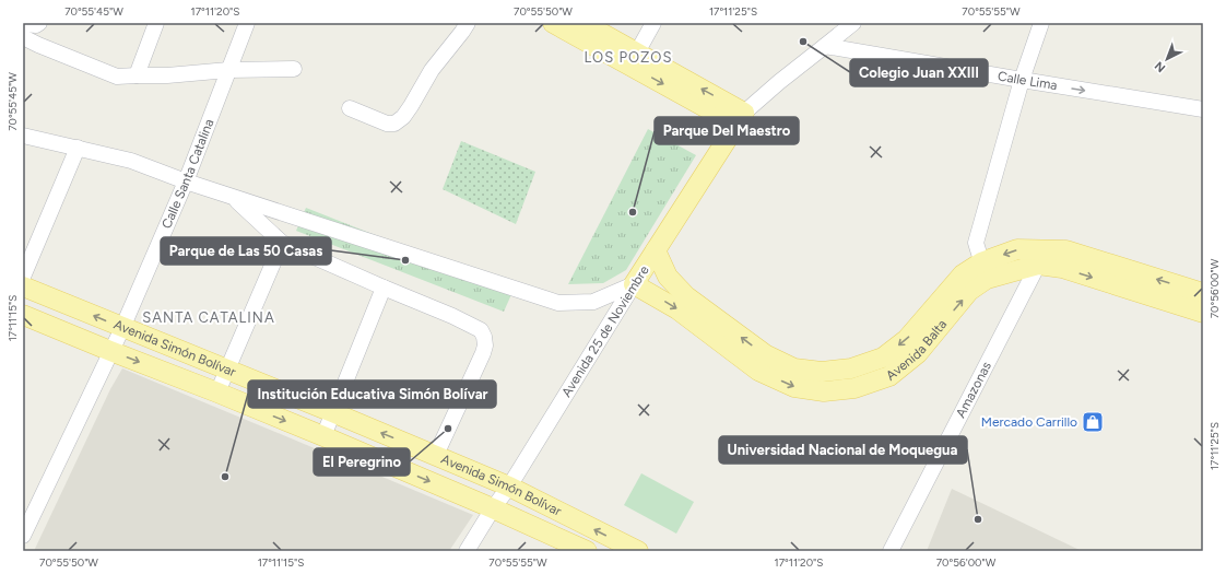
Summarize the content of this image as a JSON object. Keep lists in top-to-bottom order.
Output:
{
  "streets": {
    "main road": ["Avenida 25 de Noviembre", "Avenida Balta", "Avenida Simón Bolívar"],
    "street": ["Calle Lima", "Calle Santa Catalina", "Amazonas"]
  },
  "crossings": [
    ["Calle Santa Catalina", "Avenida Simón Bolívar"],
    ["Avenida 25 de Noviembre", "Avenida Balta"],
    ["Avenida 25 de Noviembre", "Avenida Simón Bolívar"],
    ["Avenida Balta", "Amazonas"]
  ],
  "one_way": ["Calle Lima"],
  "districts": ["LOS POZOS", "SANTA CATALINA"],
  "places": {
    "other": [
      "Colegio Juan XXIII",
      "Parque Del Maestro",
      "Parque de Las 50 Casas",
      "El Peregrino",
      "Institución Educativa Simón Bolívar",
      "Universidad Nacional de Moquegua"
    ],
    "shop": ["Mercado Carrillo"]
  },
  "north": "bottom left",
  "coordinates": [
    "70°55'45\"W",
    "17°11'20\"S",
    "70°55'50\"W",
    "17°11'25\"S",
    "70°55'55\"W",
    "70°56'00\"W",
    "17°11'15\"S"
  ]
}
